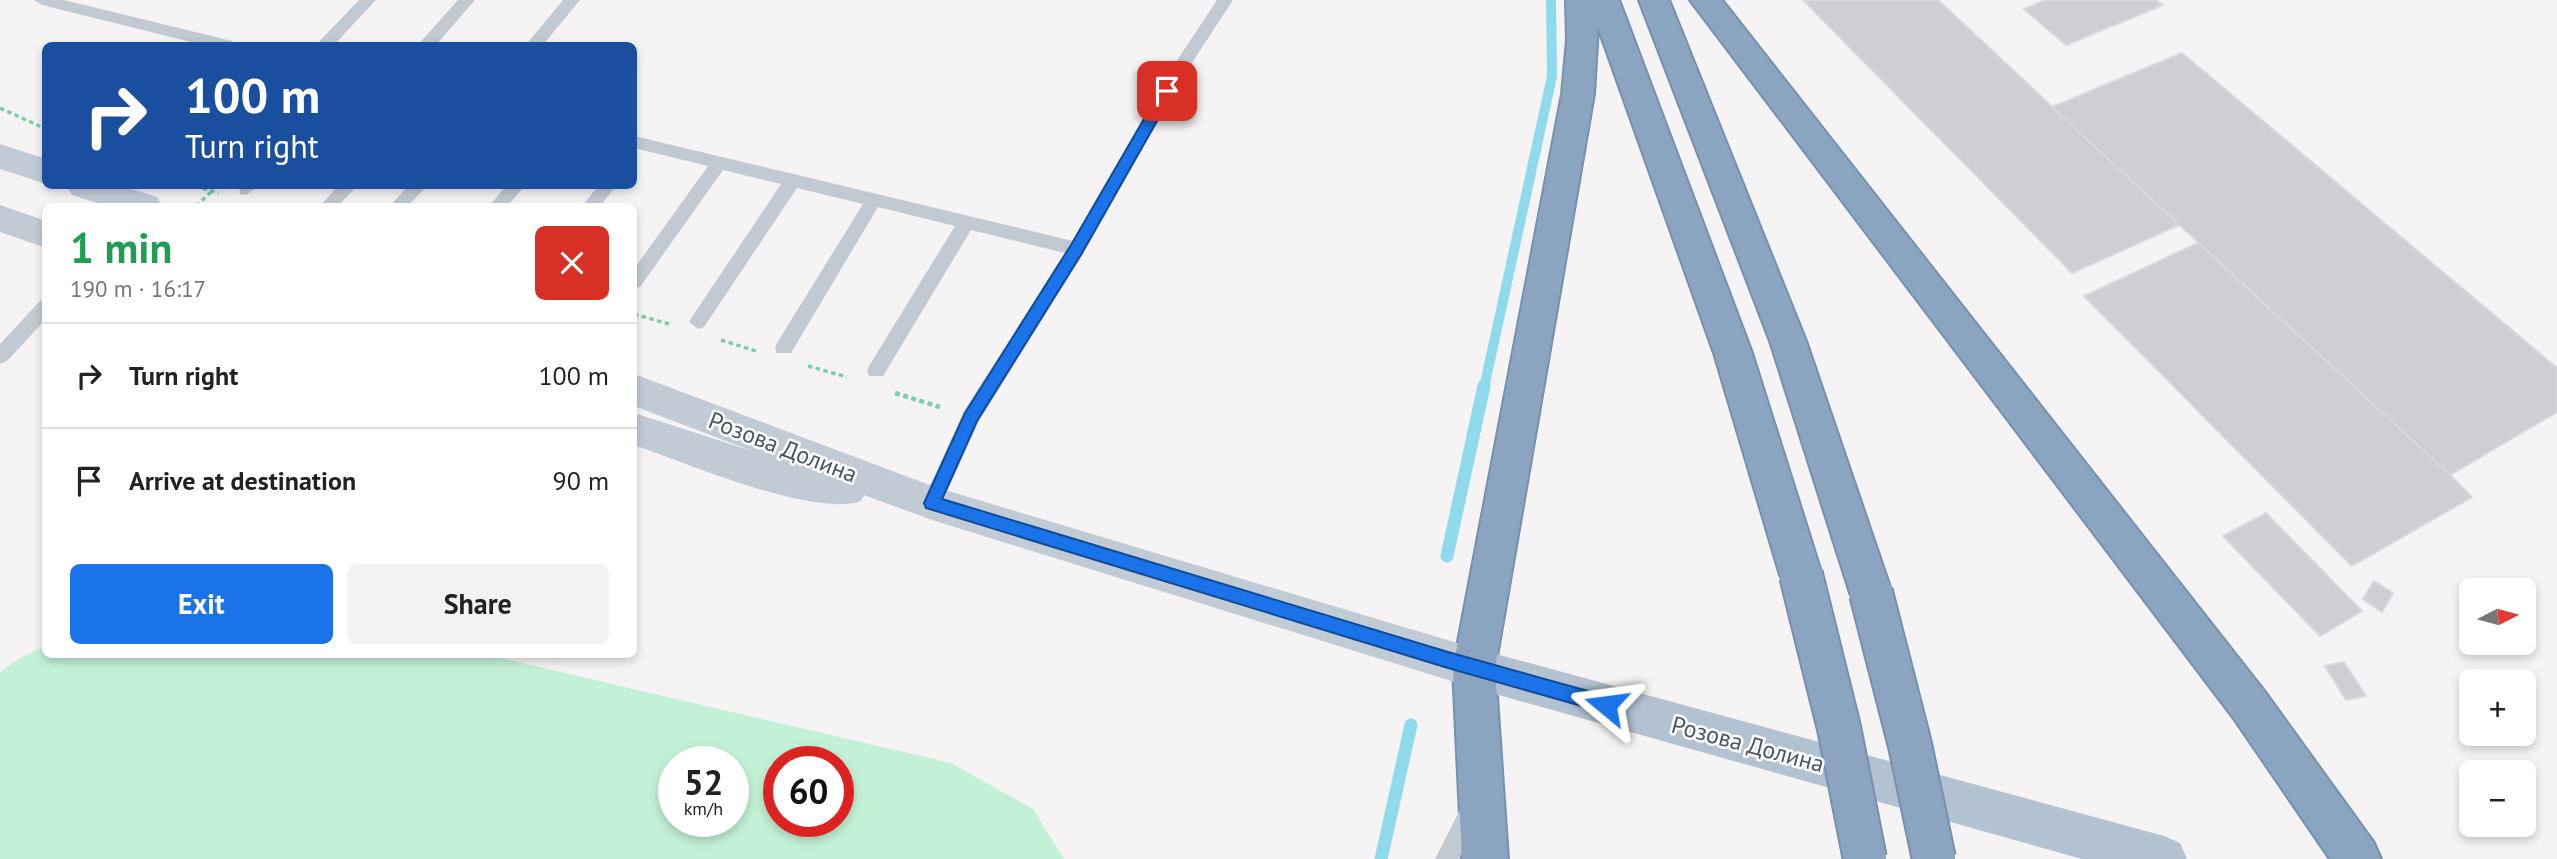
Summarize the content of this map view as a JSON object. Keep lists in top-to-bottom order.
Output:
{
  "streets": {
    "main road": ["Розова Долина"]
  },
  "north": "right",
  "page": {
    "turn": ["100 m", "Turn right"],
    "heading": ["1 min", "190 m · 16:17"],
    "list": [
      {
        "name": "Turn right",
        "value": "100 m"
      },
      {
        "name": "Arrive at destination",
        "value": "90 m"
      }
    ],
    "buttons": ["Exit", "Share"],
    "map_buttons": ["+", "−"],
    "speed": "52 km/h",
    "limit": "60"
  }
}
